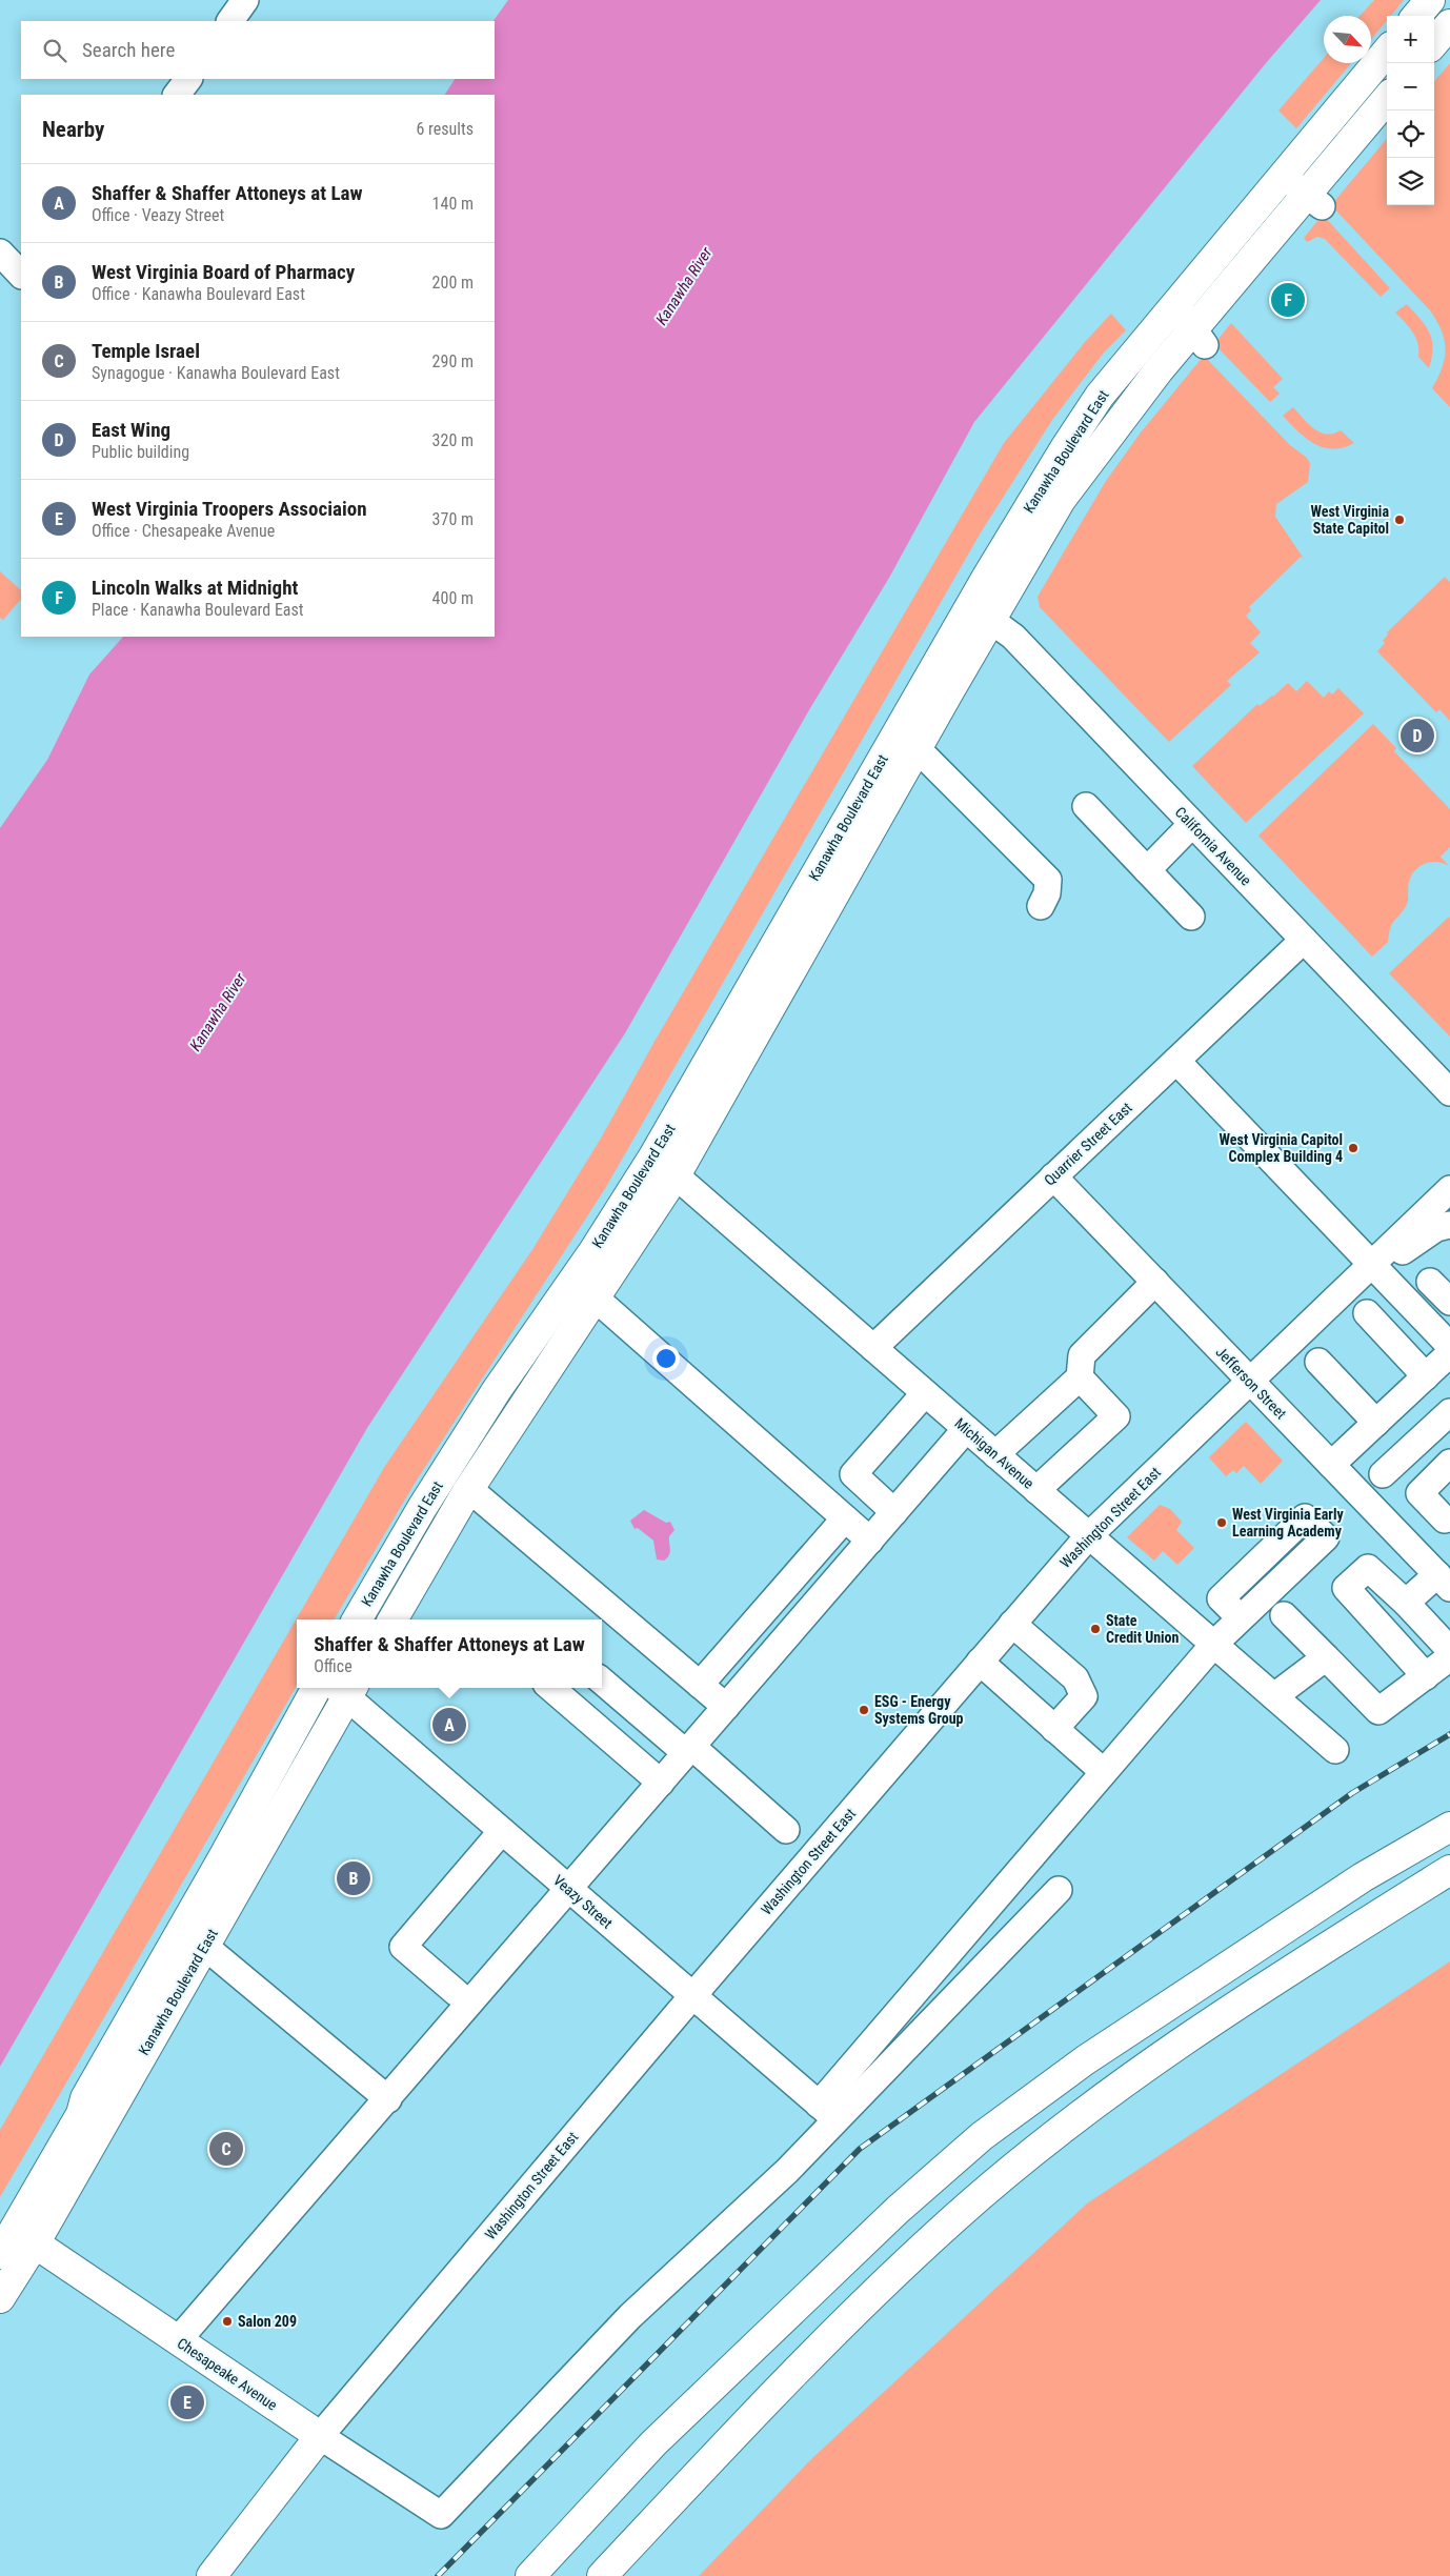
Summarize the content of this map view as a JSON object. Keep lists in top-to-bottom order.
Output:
{
  "streets": {
    "main road": ["Kanawha Boulevard East", "Washington Street East", "Chesapeake Avenue"],
    "street": [
      "California Avenue",
      "Quarrier Street East",
      "Jefferson Street",
      "Michigan Avenue",
      "Veazy Street"
    ]
  },
  "crossings": [
    ["Kanawha Boulevard East", "California Avenue"],
    ["Kanawha Boulevard East", "Michigan Avenue"],
    ["Kanawha Boulevard East", "Veazy Street"],
    ["Kanawha Boulevard East", "Chesapeake Avenue"],
    ["California Avenue", "Quarrier Street East"],
    ["Quarrier Street East", "Jefferson Street"],
    ["Quarrier Street East", "Michigan Avenue"],
    ["Jefferson Street", "Washington Street East"],
    ["Michigan Avenue", "Washington Street East"],
    ["Washington Street East", "Veazy Street"],
    ["Washington Street East", "Chesapeake Avenue"],
    ["Veazy Street", "Chesapeake Avenue"]
  ],
  "water": ["Kanawha River"],
  "places": [
    "West Virginia State Capitol",
    "West Virginia Capitol Complex Building 4",
    "West Virginia Early Learning Academy",
    "State Credit Union",
    "ESG - Energy Systems Group",
    "Salon 209"
  ],
  "north": "bottom right",
  "page": {
    "map_buttons": ["+", "−"],
    "search": "Search here",
    "heading": ["Nearby", "6 results"],
    "list": [
      {
        "mark": "A",
        "name": "Shaffer & Shaffer Attoneys at Law",
        "note": "Office · Veazy Street",
        "value": "140 m"
      },
      {
        "mark": "B",
        "name": "West Virginia Board of Pharmacy",
        "note": "Office · Kanawha Boulevard East",
        "value": "200 m"
      },
      {
        "mark": "C",
        "name": "Temple Israel",
        "note": "Synagogue · Kanawha Boulevard East",
        "value": "290 m"
      },
      {
        "mark": "D",
        "name": "East Wing",
        "note": "Public building",
        "value": "320 m"
      },
      {
        "mark": "E",
        "name": "West Virginia Troopers Associaion",
        "note": "Office · Chesapeake Avenue",
        "value": "370 m"
      },
      {
        "mark": "F",
        "name": "Lincoln Walks at Midnight",
        "note": "Place · Kanawha Boulevard East",
        "value": "400 m"
      }
    ],
    "pins": [
      "F",
      "D",
      "A",
      "B",
      "C",
      "E"
    ],
    "popup": ["Shaffer & Shaffer Attoneys at Law", "Office"]
  }
}
